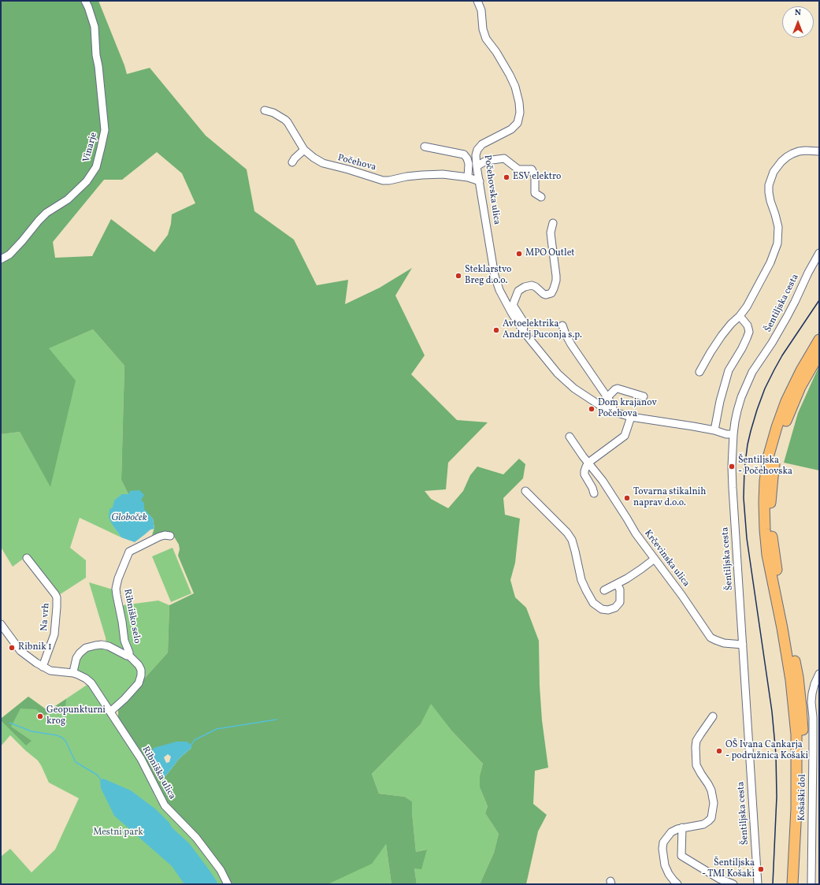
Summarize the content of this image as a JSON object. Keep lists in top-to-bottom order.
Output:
{
  "streets": {
    "street": [
      "Vinarje",
      "Počehova",
      "Počehovska ulica",
      "Šentiljska cesta",
      "Krčevinska ulica",
      "Ribniško selo",
      "Na vrh",
      "Ribniška ulica",
      "Košaški dol"
    ]
  },
  "crossings": [
    ["Počehova", "Počehovska ulica"],
    ["Počehovska ulica", "Šentiljska cesta"],
    ["Šentiljska cesta", "Krčevinska ulica"],
    ["Na vrh", "Ribniška ulica"]
  ],
  "water": ["Globoček"],
  "parks": ["Mestni park"],
  "places": [
    "ESV elektro",
    "MPO Outlet",
    "Steklarstvo Breg d.o.o.",
    "Avtoelektrika Andrej Puconja s.p.",
    "Dom krajanov Počehova",
    "Šentiljska - Počehovska",
    "Tovarna stikalnih naprav d.o.o.",
    "Ribnik 1",
    "Geopunkturni krog",
    "OŠ Ivana Cankarja - podružnica Košaki",
    "Šentiljska - TMI Košaki"
  ],
  "north": "top"
}
